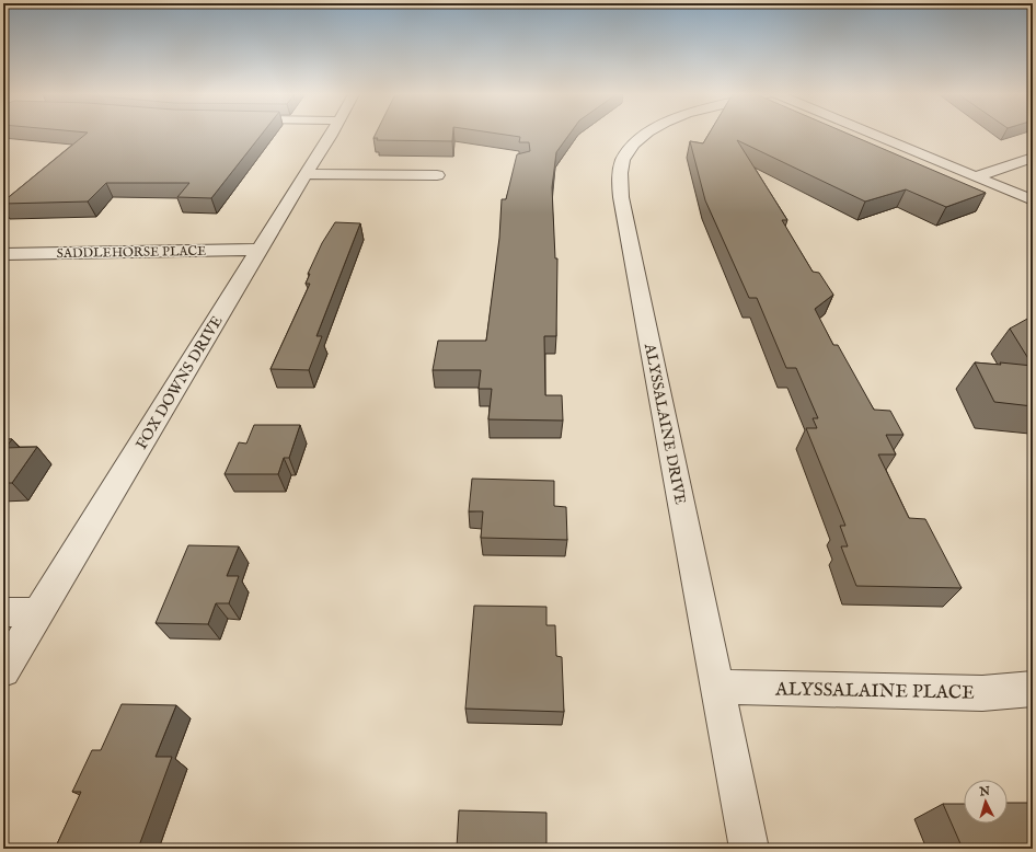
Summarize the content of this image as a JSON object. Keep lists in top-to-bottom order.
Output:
{
  "streets": {
    "street": [
      "SADDLEHORSE PLACE",
      "FOX DOWNS DRIVE",
      "ALYSSALAINE DRIVE",
      "ALYSSALAINE PLACE"
    ]
  },
  "crossings": [
    ["SADDLEHORSE PLACE", "FOX DOWNS DRIVE"],
    ["ALYSSALAINE DRIVE", "ALYSSALAINE PLACE"]
  ],
  "north": "top"
}
